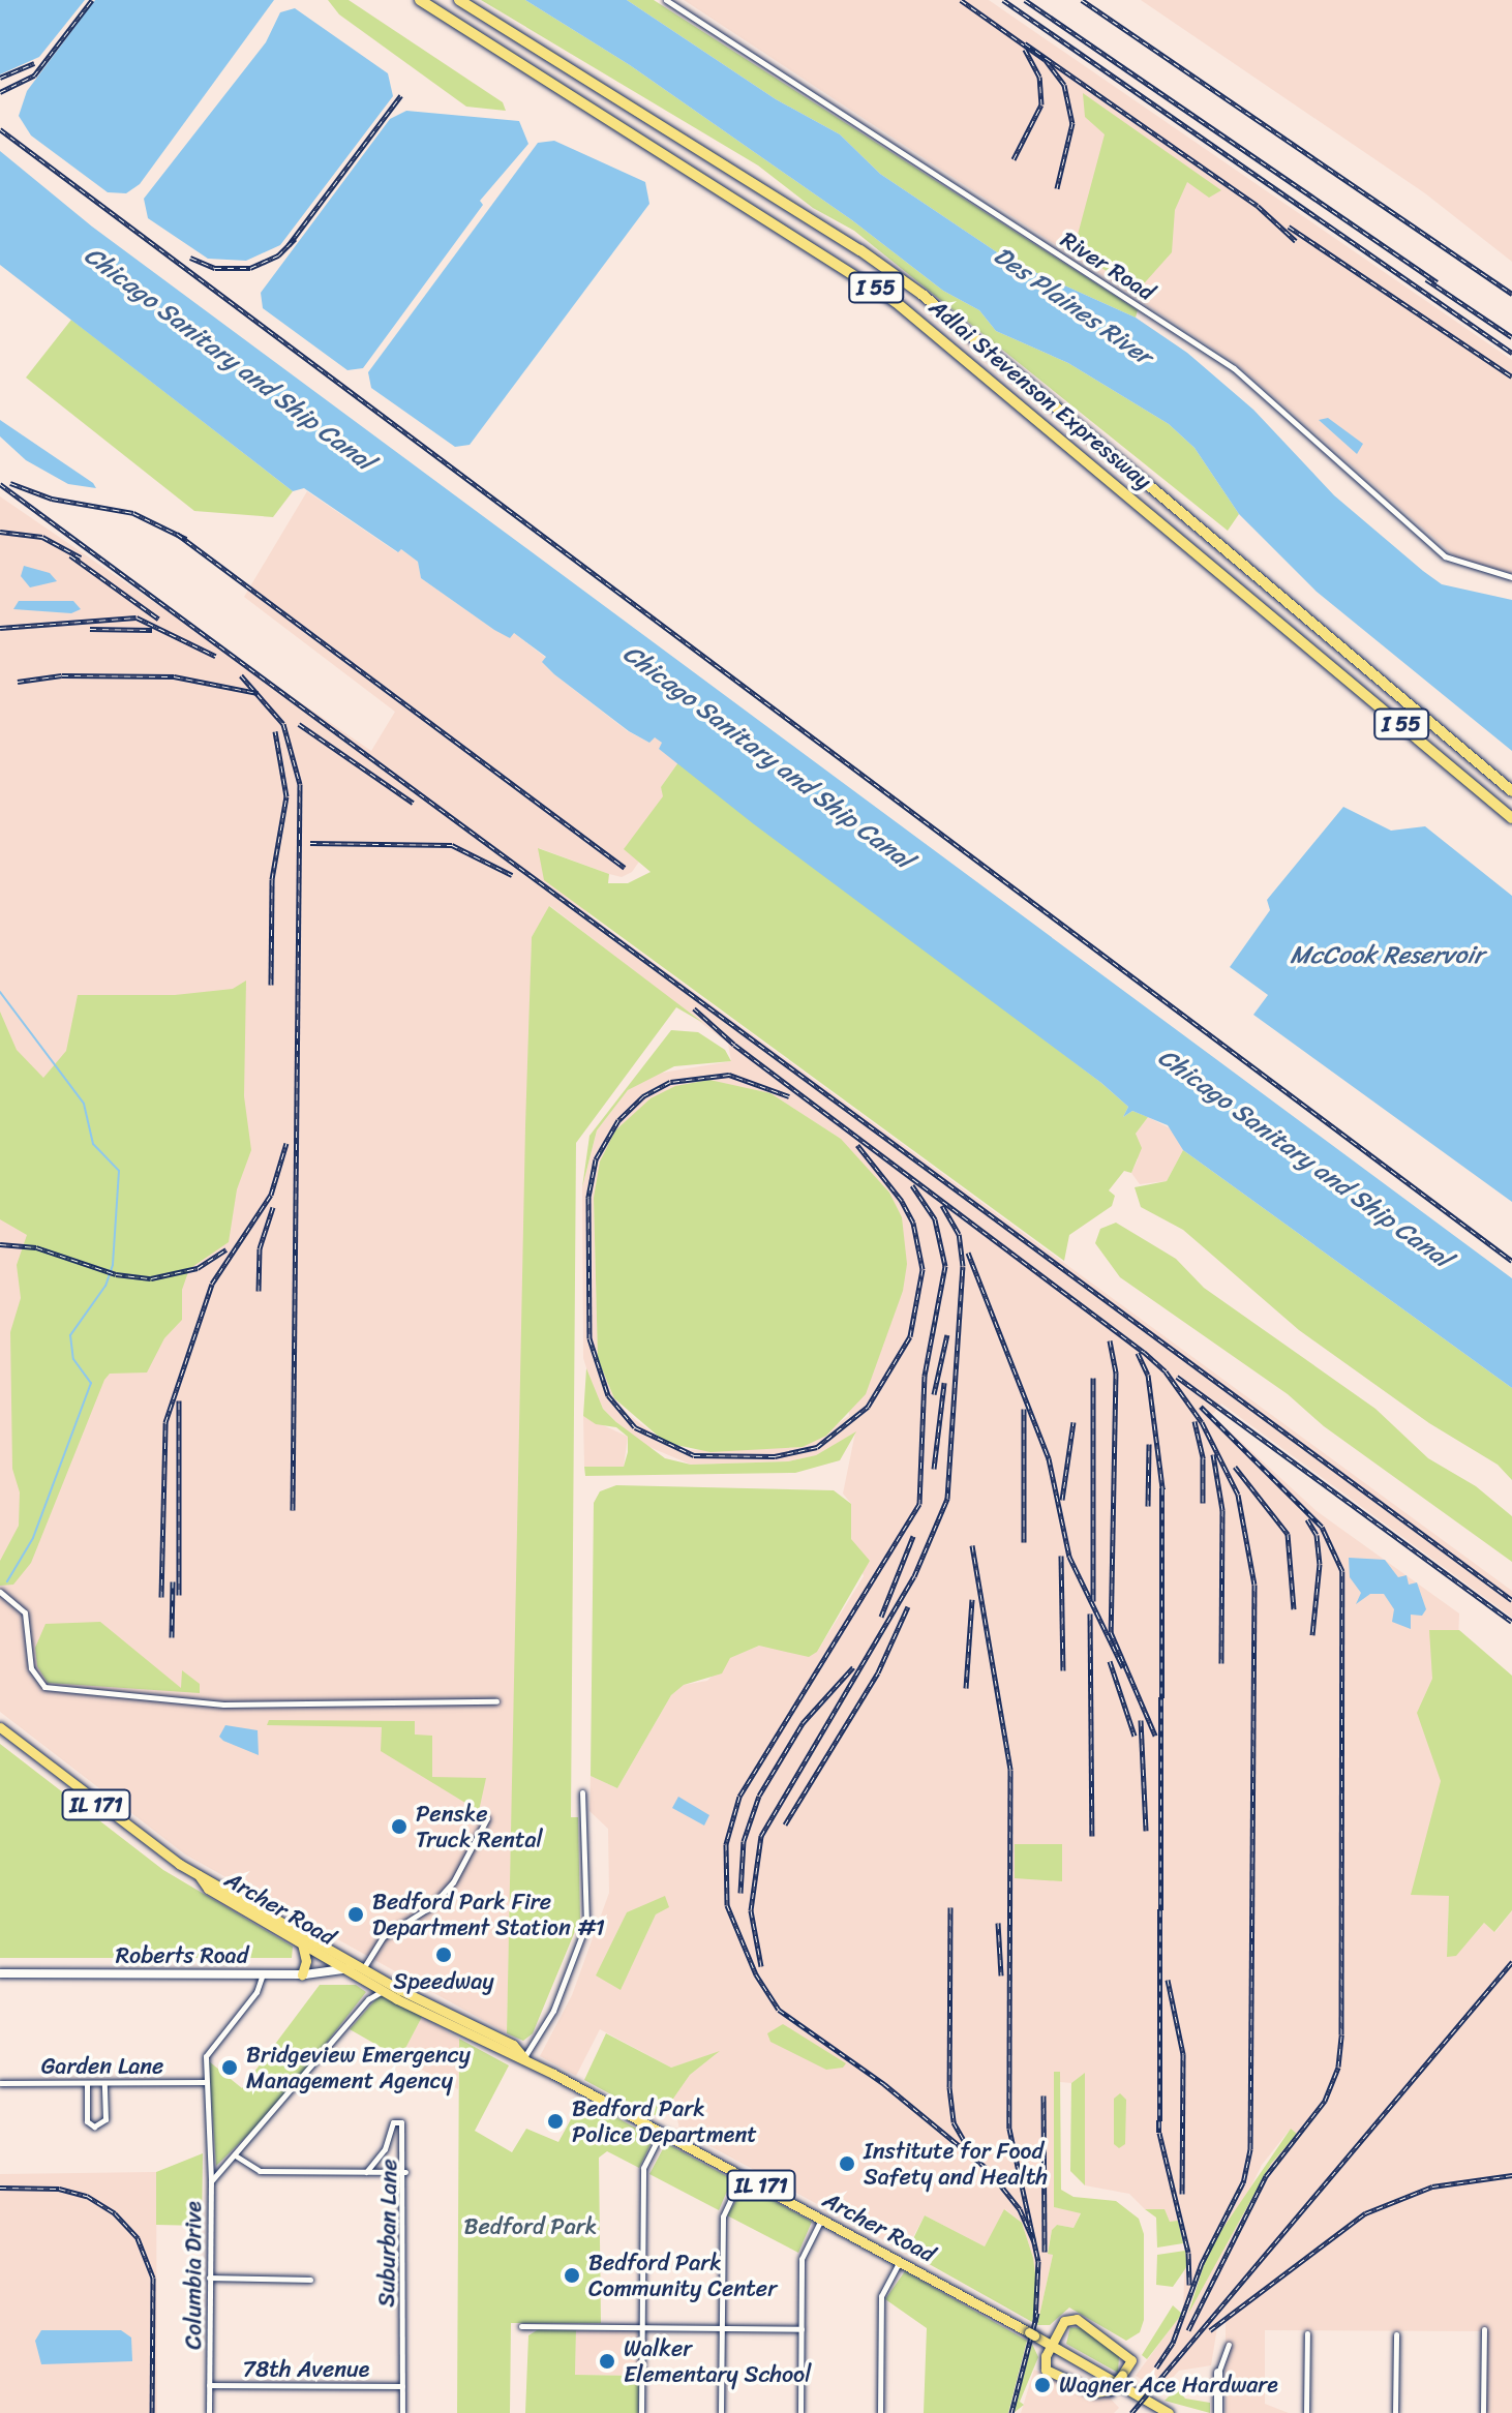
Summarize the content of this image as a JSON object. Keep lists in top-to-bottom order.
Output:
{
  "streets": {
    "highway": ["I 55", "Adlai Stevenson Expressway"],
    "main road": ["IL 171", "Archer Road"],
    "street": [
      "River Road",
      "Roberts Road",
      "Garden Lane",
      "Suburban Lane",
      "Columbia Drive",
      "78th Avenue"
    ]
  },
  "crossings": [
    ["Archer Road", "Roberts Road"],
    ["Archer Road", "Columbia Drive"],
    ["Suburban Lane", "78th Avenue"],
    ["Columbia Drive", "78th Avenue"]
  ],
  "water": ["Des Plaines River", "Chicago Sanitary and Ship Canal", "McCook Reservoir"],
  "parks": ["Bedford Park"],
  "places": [
    "Penske Truck Rental",
    "Bedford Park Fire Department Station #1",
    "Speedway",
    "Bridgeview Emergency Management Agency",
    "Bedford Park Police Department",
    "Institute for Food Safety and Health",
    "Bedford Park Community Center",
    "Walker Elementary School",
    "Wagner Ace Hardware"
  ]
}
